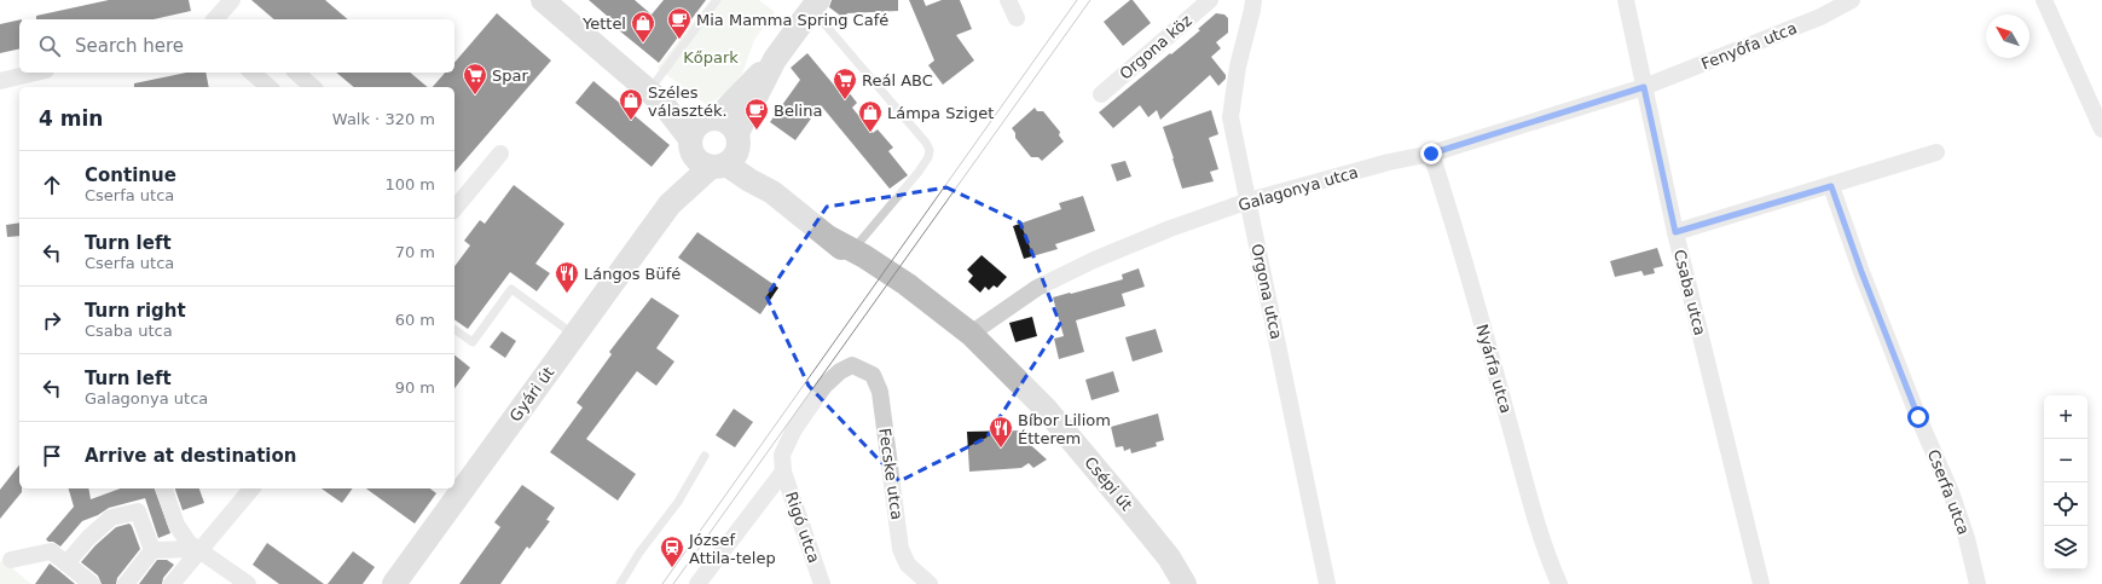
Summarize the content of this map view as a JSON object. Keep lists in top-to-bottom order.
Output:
{
  "streets": {
    "street": [
      "Fenyőfa utca",
      "Orgona köz",
      "Galagonya utca",
      "Orgona utca",
      "Csaba utca",
      "Nyárfa utca",
      "Gyári út",
      "Fecske utca",
      "Csépi út",
      "Cserfa utca",
      "Rigó utca"
    ]
  },
  "crossings": [
    ["Fenyőfa utca", "Galagonya utca"],
    ["Fenyőfa utca", "Csaba utca"],
    ["Galagonya utca", "Orgona utca"],
    ["Galagonya utca", "Csaba utca"],
    ["Galagonya utca", "Nyárfa utca"],
    ["Galagonya utca", "Csépi út"],
    ["Gyári út", "Csépi út"],
    ["Fecske utca", "Rigó utca"]
  ],
  "parks": ["Kőpark"],
  "places": {
    "cafe": ["Mia Mamma Spring Café", "Belina"],
    "shop": ["Yettel", "Széles választék.", "Lámpa Sziget"],
    "supermarket": ["Spar", "Reál ABC"],
    "restaurant": ["Lángos Büfé", "Bíbor Liliom Étterem"],
    "station": ["József Attila-telep"]
  },
  "north": "top left",
  "page": {
    "search": "Search here",
    "heading": ["4 min", "Walk · 320 m"],
    "list": [
      ["Continue", "Cserfa utca", "100 m"],
      ["Turn left", "Cserfa utca", "70 m"],
      ["Turn right", "Csaba utca", "60 m"],
      ["Turn left", "Galagonya utca", "90 m"],
      "Arrive at destination"
    ],
    "map_buttons": ["+", "−"]
  }
}
